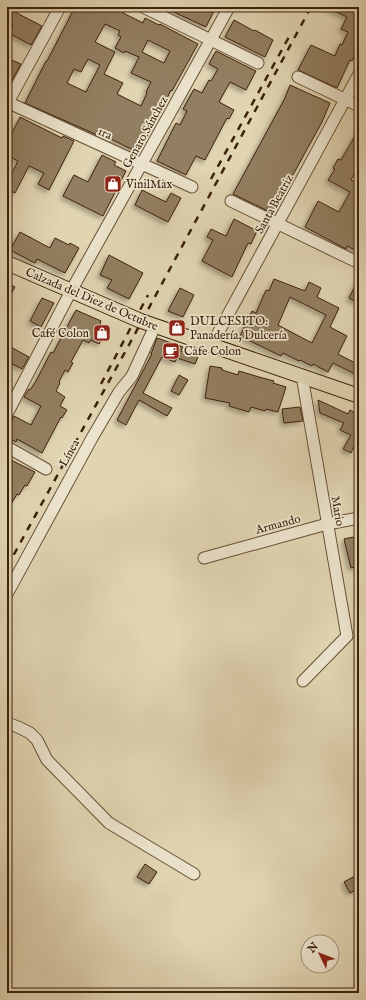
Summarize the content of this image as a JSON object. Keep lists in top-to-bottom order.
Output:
{
  "streets": {
    "main road": ["Calzada del Diez de Octubre"],
    "street": [
      "Genaro Sánchez",
      "1ra",
      "Santa Beatriz",
      "Línea",
      "Mario",
      "Armando"
    ]
  },
  "crossings": [
    ["Genaro Sánchez", "1ra"],
    ["Genaro Sánchez", "Calzada del Diez de Octubre"],
    ["Santa Beatriz", "Calzada del Diez de Octubre"],
    ["Calzada del Diez de Octubre", "Línea"],
    ["Calzada del Diez de Octubre", "Mario"],
    ["Mario", "Armando"]
  ],
  "places": {
    "shop": ["VinilMax", "DULCESITO: Panadería, Dulcería", "Café Colon"],
    "cafe": ["Cafe Colon"]
  },
  "north": "top left"
}
